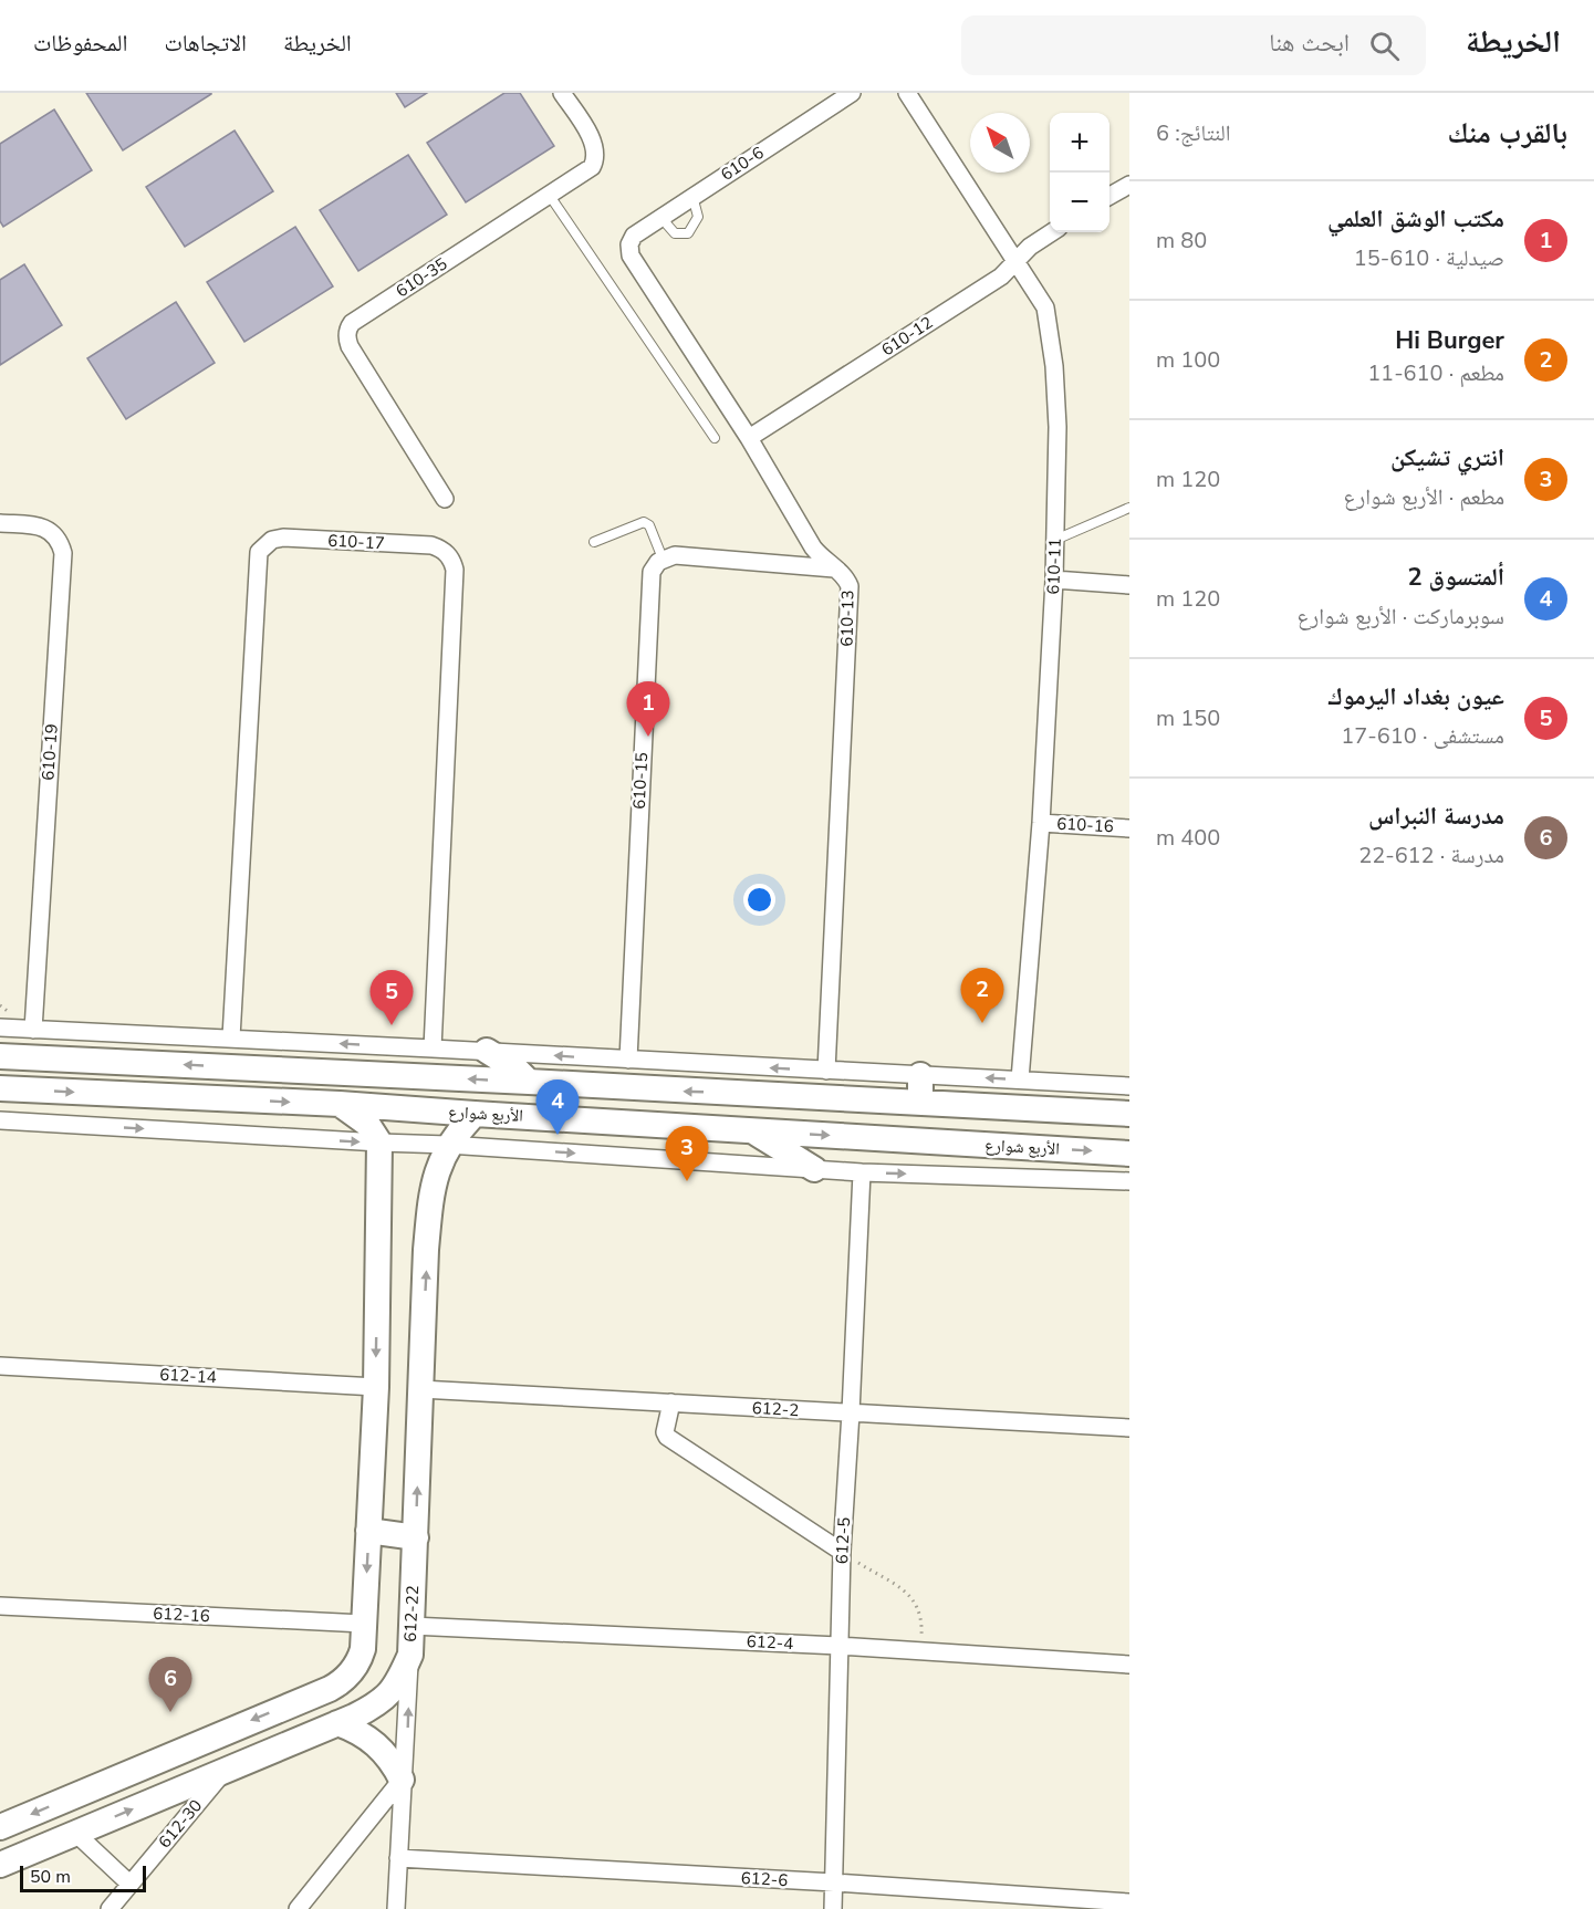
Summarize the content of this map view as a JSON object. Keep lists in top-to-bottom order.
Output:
{
  "streets": {
    "main road": ["الأربع شوارع", "612-22"],
    "street": [
      "610-6",
      "610-35",
      "610-12",
      "610-17",
      "610-11",
      "610-13",
      "610-19",
      "610-15",
      "610-16",
      "612-14",
      "612-2",
      "612-5",
      "612-16",
      "612-4",
      "612-30",
      "612-6"
    ]
  },
  "crossings": [
    ["610-6", "610-13"],
    ["610-12", "610-11"],
    ["610-12", "610-13"],
    ["610-11", "610-16"],
    ["الأربع شوارع", "612-22"],
    ["612-2", "612-5"],
    ["612-2", "612-22"],
    ["612-5", "612-4"],
    ["612-5", "612-6"],
    ["612-22", "612-4"],
    ["612-22", "612-30"]
  ],
  "scale_bar": "50 m",
  "north": "top left",
  "page": {
    "header": "الخريطة",
    "search": "ابحث هنا",
    "nav": ["الخريطة", "الاتجاهات", "المحفوظات"],
    "heading": ["بالقرب منك", "النتائج: 6"],
    "map_buttons": ["+", "−"],
    "list": [
      {
        "mark": "1",
        "name": "مكتب الوشق العلمي",
        "note": "صيدلية · 610-15",
        "value": "80 m"
      },
      {
        "mark": "2",
        "name": "Hi Burger",
        "note": "مطعم · 610-11",
        "value": "100 m"
      },
      {
        "mark": "3",
        "name": "انتري تشيكن",
        "note": "مطعم · الأربع شوارع",
        "value": "120 m"
      },
      {
        "mark": "4",
        "name": "ألمتسوق 2",
        "note": "سوبرماركت · الأربع شوارع",
        "value": "120 m"
      },
      {
        "mark": "5",
        "name": "عيون بغداد اليرموك",
        "note": "مستشفى · 610-17",
        "value": "150 m"
      },
      {
        "mark": "6",
        "name": "مدرسة النبراس",
        "note": "مدرسة · 612-22",
        "value": "400 m"
      }
    ],
    "pins": [
      "1",
      "2",
      "5",
      "4",
      "3",
      "6"
    ],
    "scale": "50 m"
  }
}
